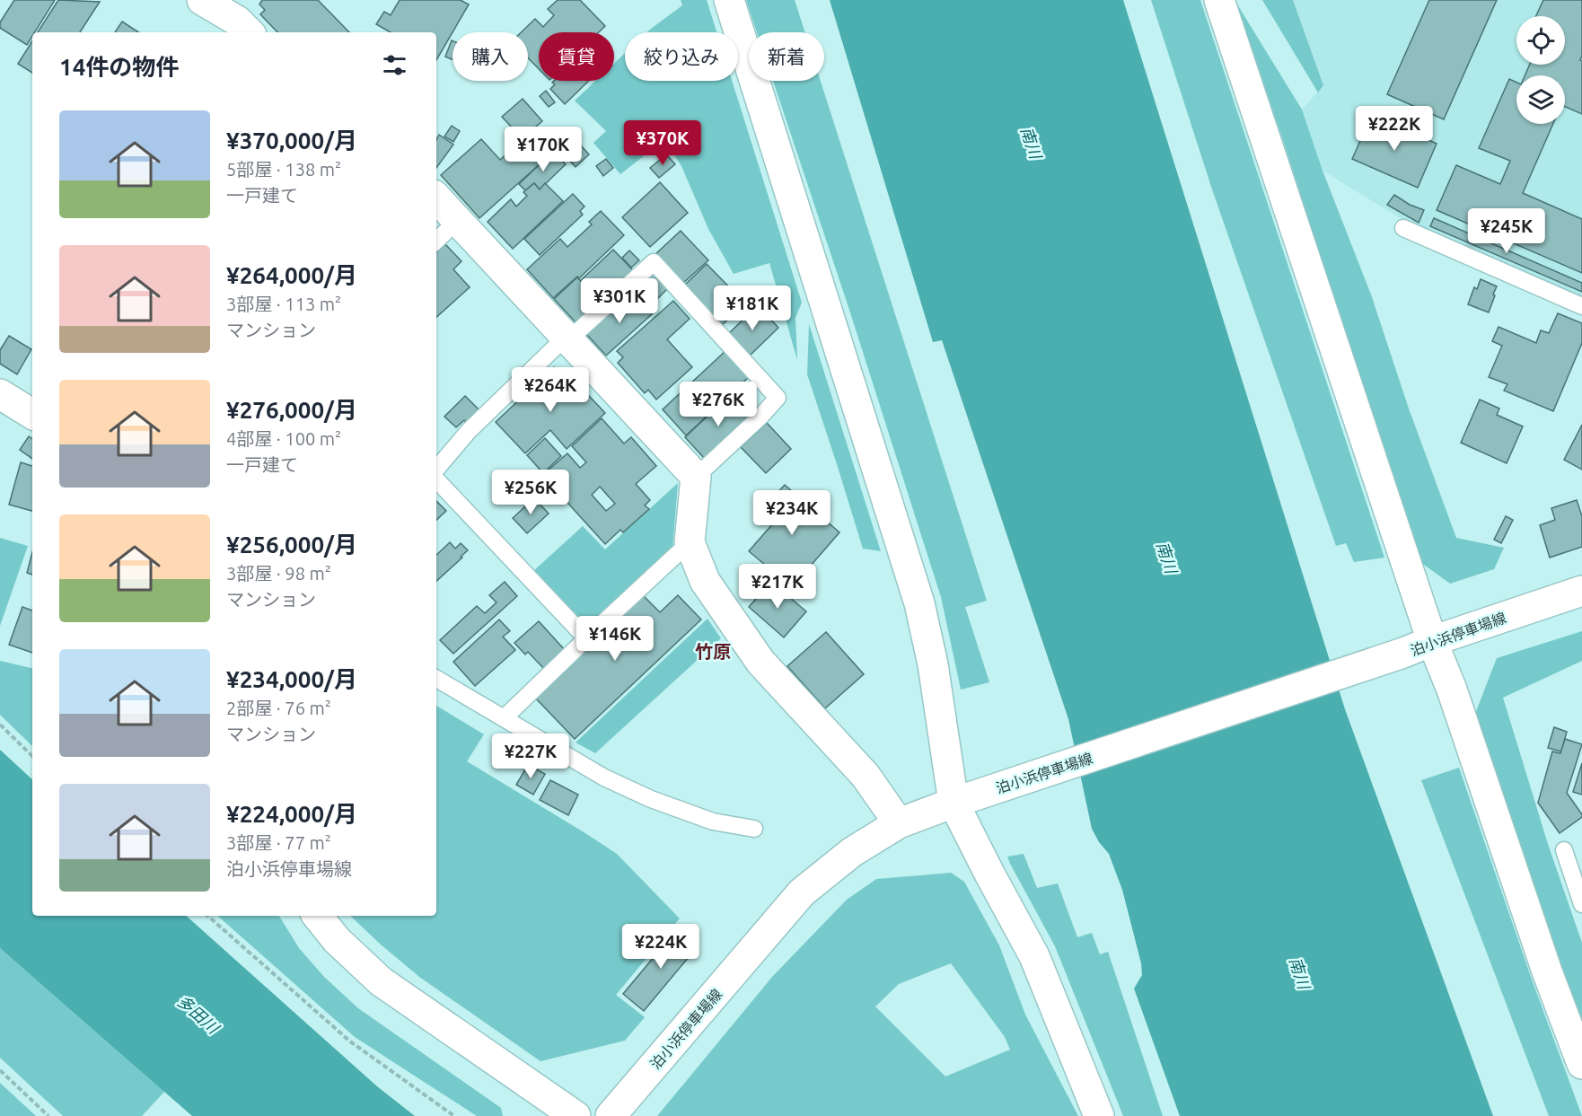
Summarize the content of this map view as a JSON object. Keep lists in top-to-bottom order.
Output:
{
  "streets": {
    "street": ["泊小浜停車場線"]
  },
  "districts": ["竹原"],
  "water": ["南川", "多田川"],
  "page": {
    "chip": [
      "購入",
      "賃貸",
      "絞り込み",
      "新着"
    ],
    "heading": "14件の物件",
    "list": [
      {
        "name": "¥370,000/月",
        "note": "5部屋 · 138 m² · 一戸建て"
      },
      {
        "name": "¥264,000/月",
        "note": "3部屋 · 113 m² · マンション"
      },
      {
        "name": "¥276,000/月",
        "note": "4部屋 · 100 m² · 一戸建て"
      },
      {
        "name": "¥256,000/月",
        "note": "3部屋 · 98 m² · マンション"
      },
      {
        "name": "¥234,000/月",
        "note": "2部屋 · 76 m² · マンション"
      },
      {
        "name": "¥224,000/月",
        "note": "3部屋 · 77 m² · 泊小浜停車場線"
      }
    ],
    "price": [
      "¥222K",
      "¥370K",
      "¥170K",
      "¥245K",
      "¥301K",
      "¥181K",
      "¥264K",
      "¥276K",
      "¥256K",
      "¥234K",
      "¥217K",
      "¥146K",
      "¥227K",
      "¥224K"
    ]
  }
}
